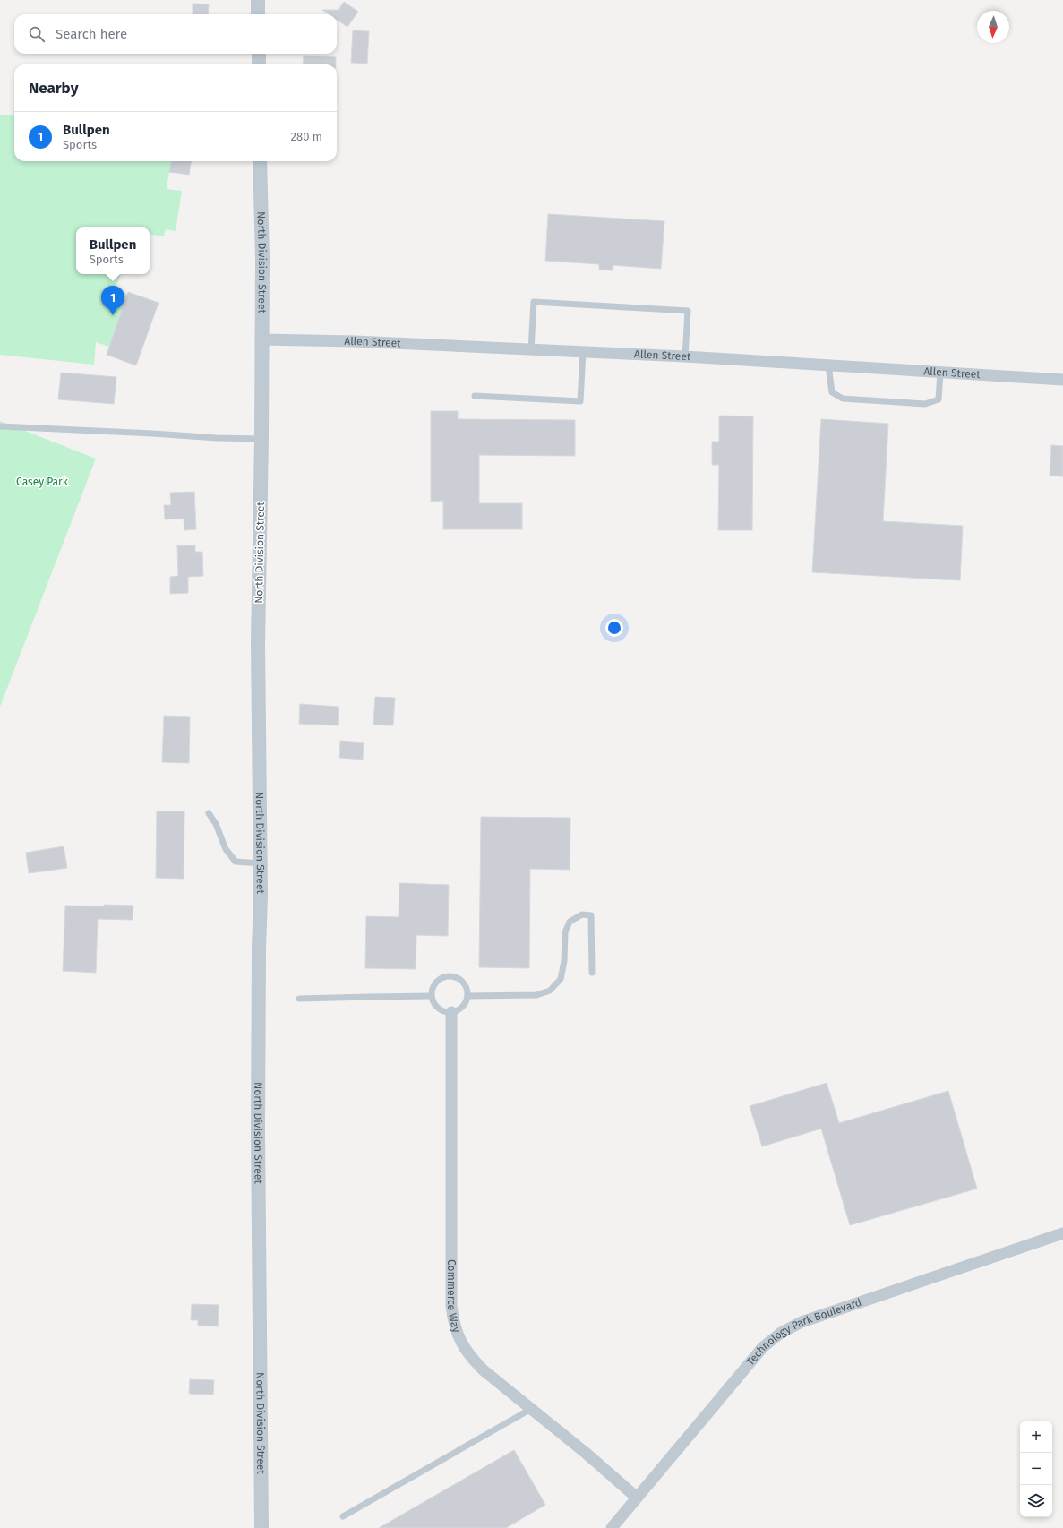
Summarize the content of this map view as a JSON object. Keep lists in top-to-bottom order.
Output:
{
  "streets": {
    "street": [
      "North Division Street",
      "Allen Street",
      "Commerce Way",
      "Technology Park Boulevard"
    ]
  },
  "crossings": [
    ["North Division Street", "Allen Street"],
    ["Commerce Way", "Technology Park Boulevard"]
  ],
  "parks": ["Casey Park"],
  "north": "bottom",
  "page": {
    "search": "Search here",
    "heading": "Nearby",
    "list": [
      {
        "mark": "1",
        "name": "Bullpen",
        "note": "Sports",
        "value": "280 m"
      }
    ],
    "popup": ["Bullpen", "Sports"],
    "pins": "1",
    "map_buttons": ["+", "−"]
  }
}
